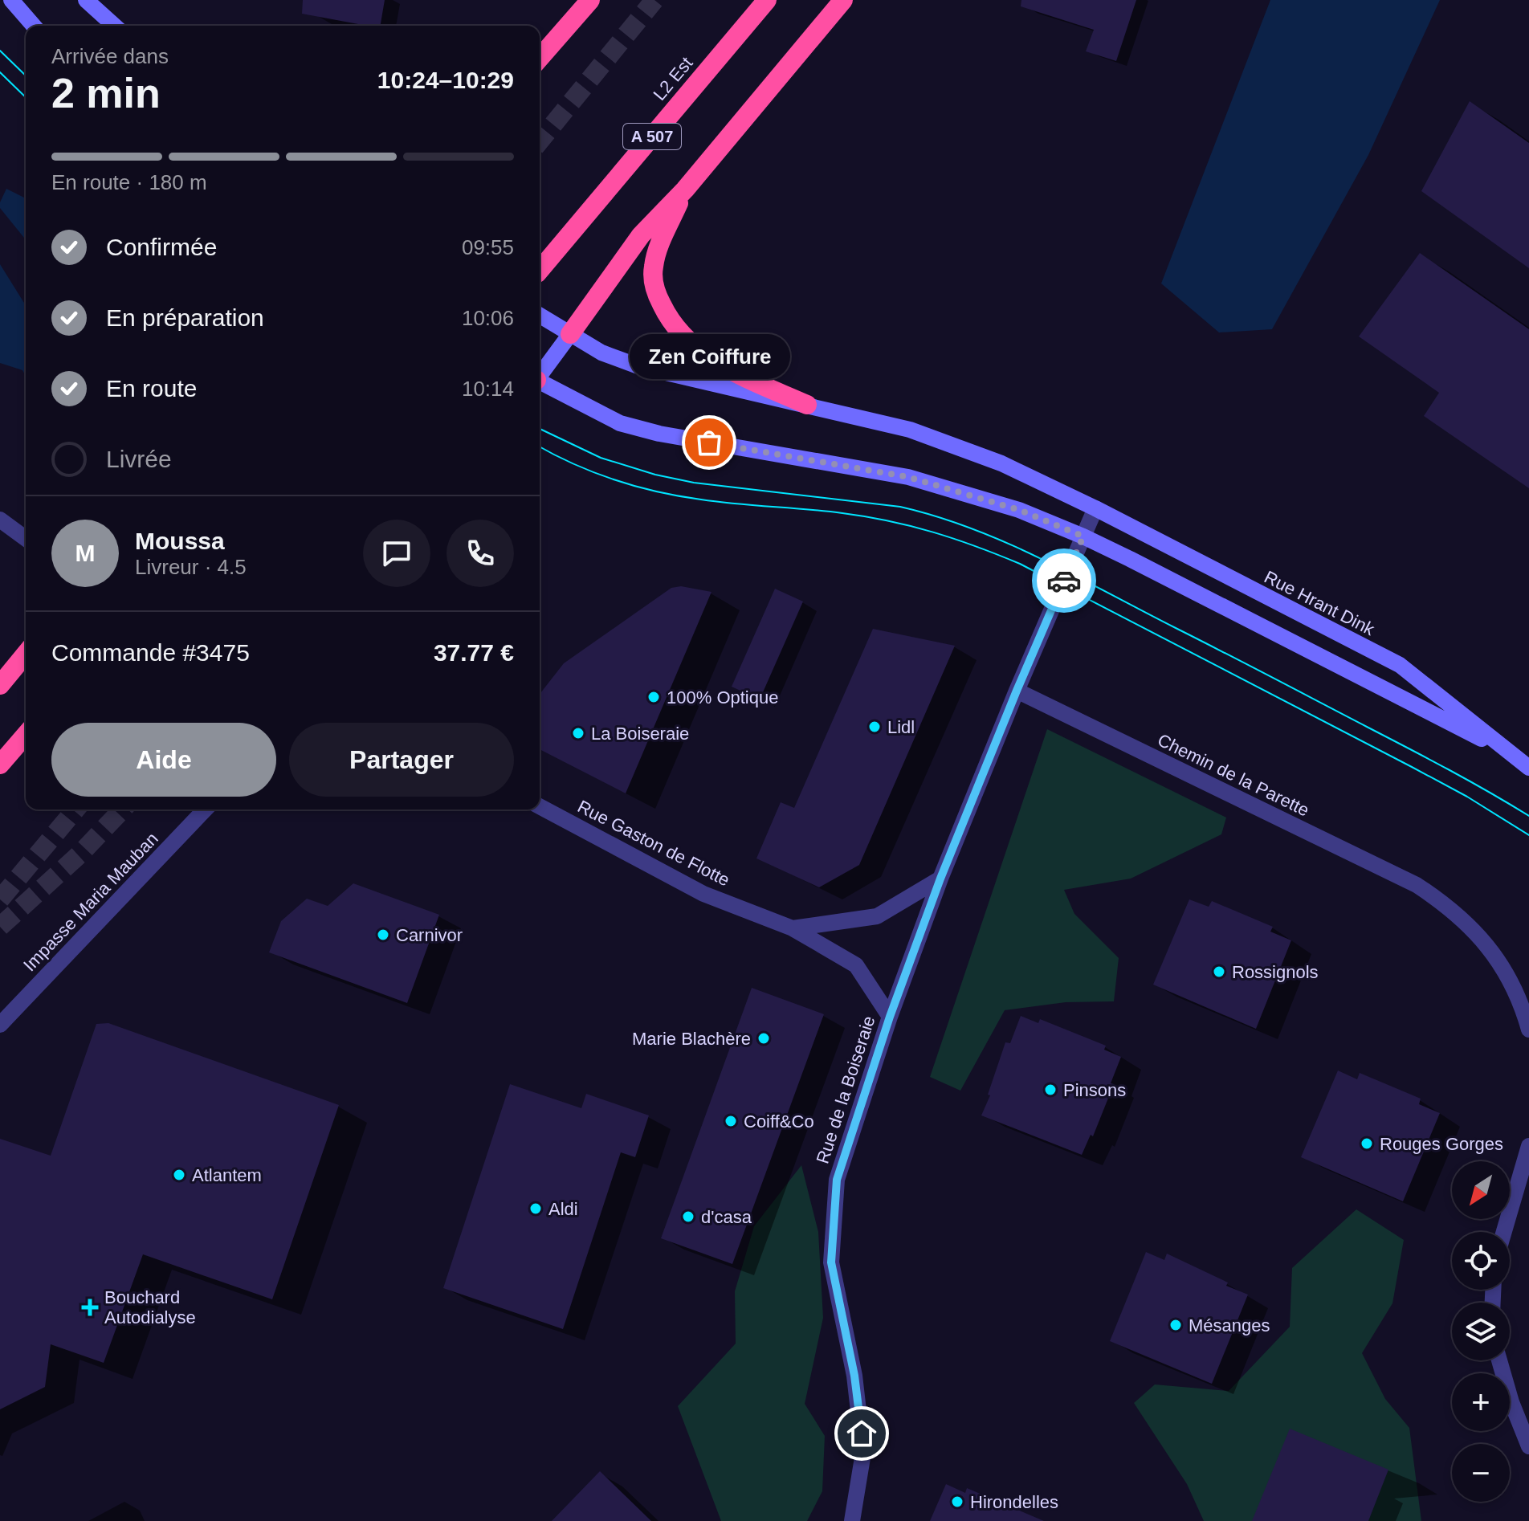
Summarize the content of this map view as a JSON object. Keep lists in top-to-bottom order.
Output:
{
  "streets": {
    "highway": ["L2 Est", "A 507"],
    "street": [
      "Rue Hrant Dink",
      "Chemin de la Parette",
      "Rue Gaston de Flotte",
      "Impasse Maria Mauban",
      "Rue de la Boiseraie"
    ]
  },
  "crossings": [
    ["Chemin de la Parette", "Rue de la Boiseraie"],
    ["Rue Gaston de Flotte", "Rue de la Boiseraie"]
  ],
  "places": {
    "other": [
      "Zen Coiffure",
      "100% Optique",
      "Lidl",
      "La Boiseraie",
      "Carnivor",
      "Rossignols",
      "Marie Blachère",
      "Pinsons",
      "Coiff&Co",
      "Rouges Gorges",
      "Atlantem",
      "Aldi",
      "d'casa",
      "Mésanges",
      "Hirondelles"
    ],
    "health": ["Bouchard Autodialyse"]
  },
  "north": "bottom left",
  "page": {
    "heading": ["2 min", "Arrivée dans", "10:24–10:29"],
    "panel": [
      "Moussa",
      "Livreur · 4.5",
      "Commande #3475",
      "37.77 €"
    ],
    "bar": "En route · 180 m",
    "list": [
      ["Confirmée", "09:55"],
      ["En préparation", "10:06"],
      ["En route", "10:14"],
      "Livrée"
    ],
    "bubble": "Zen Coiffure",
    "round": "M",
    "buttons": ["Aide", "Partager"],
    "map_buttons": ["+", "−"]
  }
}
